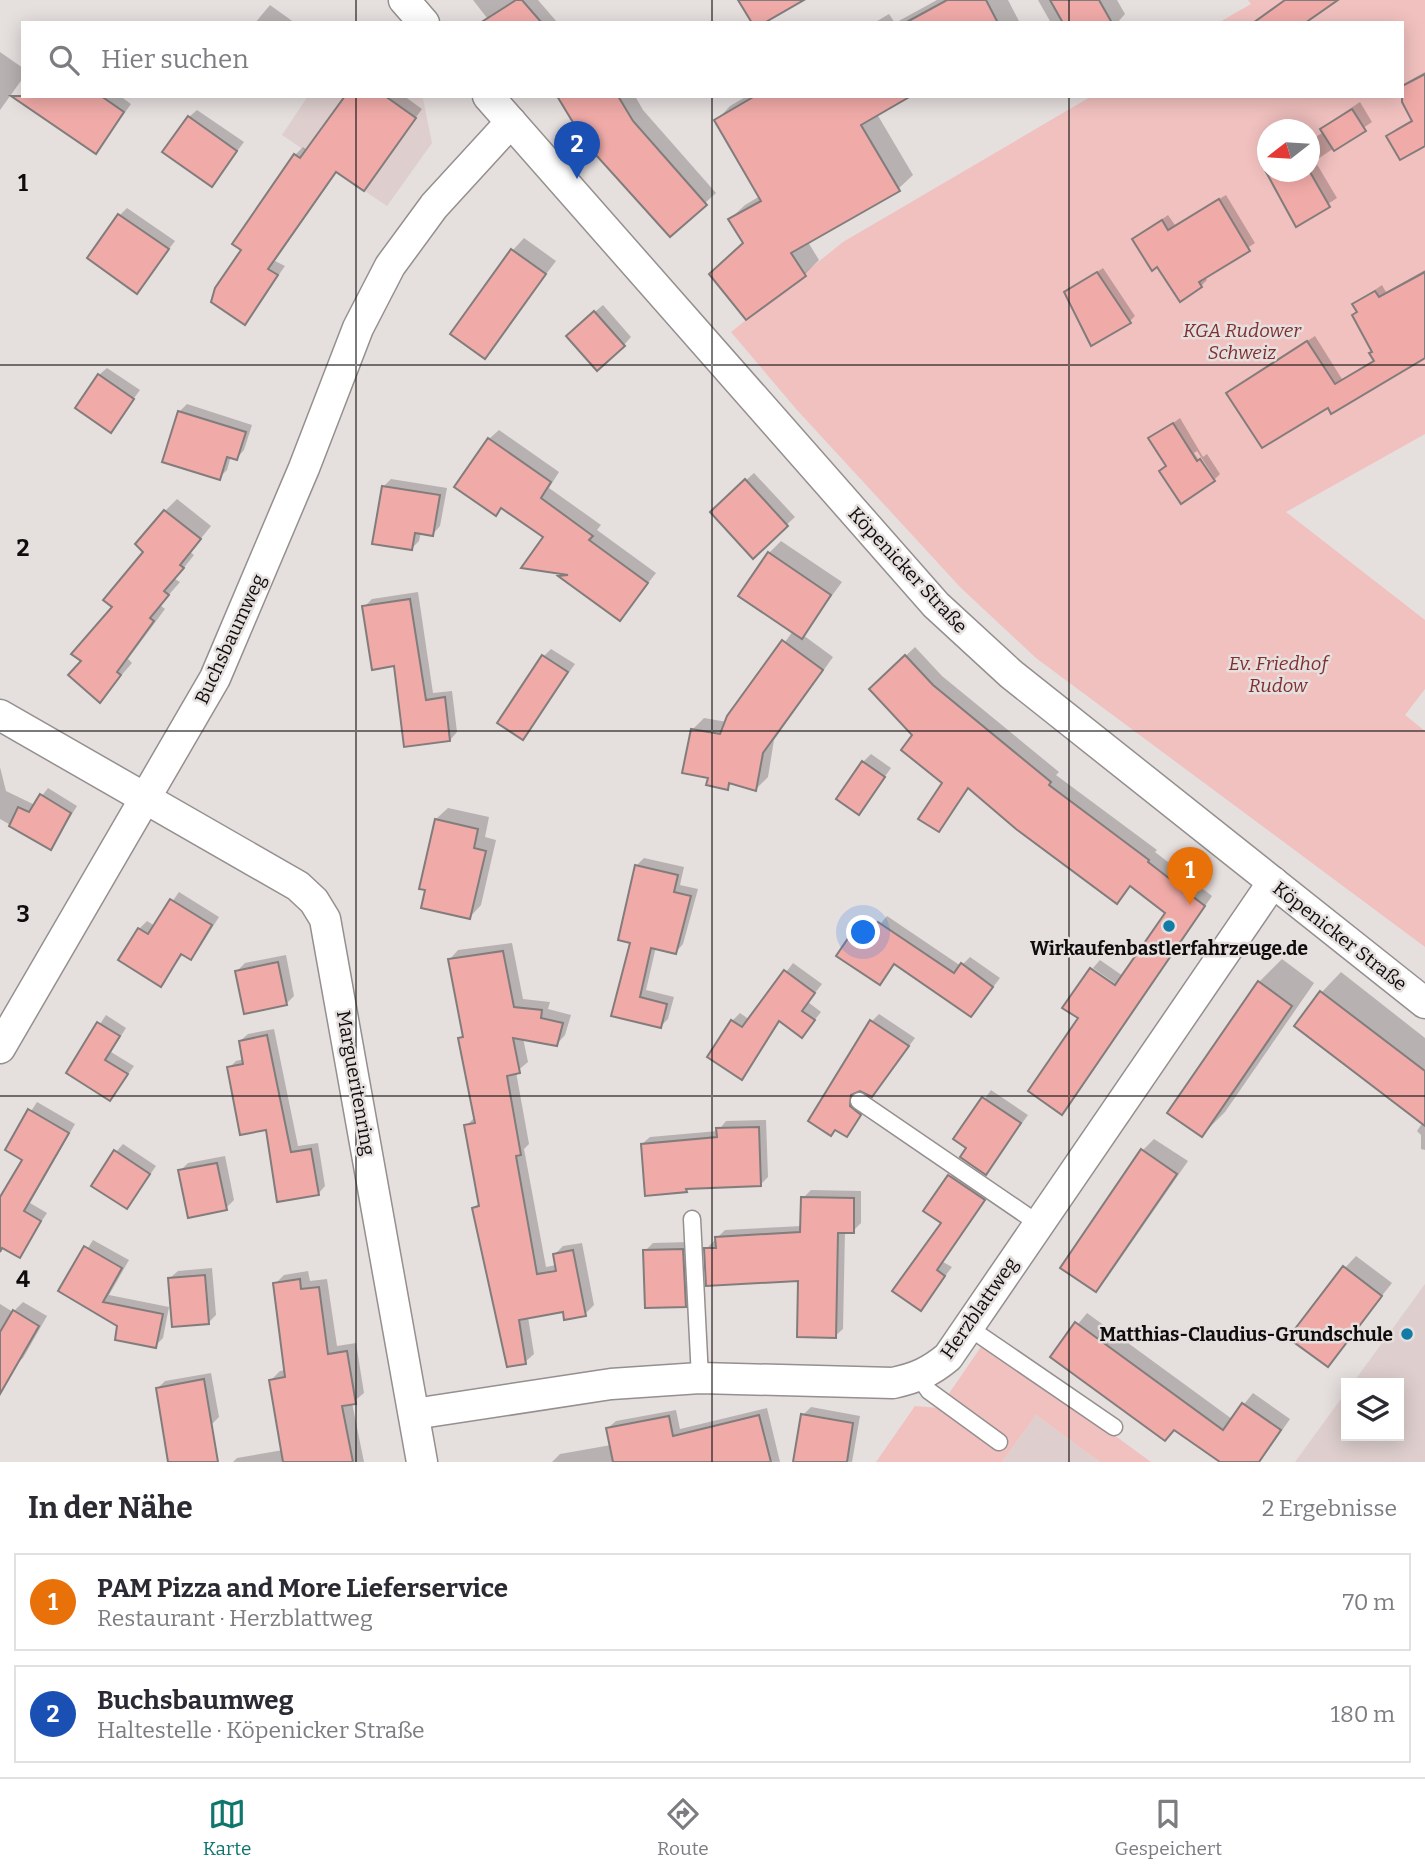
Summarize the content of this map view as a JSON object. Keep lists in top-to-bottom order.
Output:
{
  "streets": {
    "street": [
      "Köpenicker Straße",
      "Buchsbaumweg",
      "Margueritenring",
      "Herzblattweg"
    ]
  },
  "crossings": [
    ["Köpenicker Straße", "Buchsbaumweg"],
    ["Köpenicker Straße", "Herzblattweg"],
    ["Buchsbaumweg", "Margueritenring"],
    ["Margueritenring", "Herzblattweg"]
  ],
  "parks": ["KGA Rudower Schweiz", "Ev. Friedhof Rudow"],
  "places": ["Wirkaufenbastlerfahrzeuge.de", "Matthias-Claudius-Grundschule"],
  "north": "left",
  "page": {
    "search": "Hier suchen",
    "pins": ["2", "1"],
    "heading": ["In der Nähe", "2 Ergebnisse"],
    "list": [
      {
        "mark": "1",
        "name": "PAM Pizza and More Lieferservice",
        "note": "Restaurant · Herzblattweg",
        "value": "70 m"
      },
      {
        "mark": "2",
        "name": "Buchsbaumweg",
        "note": "Haltestelle · Köpenicker Straße",
        "value": "180 m"
      }
    ],
    "nav": ["Karte", "Route", "Gespeichert"]
  },
  "grid": {
    "rows": [
      "1",
      "2",
      "3",
      "4"
    ]
  }
}
